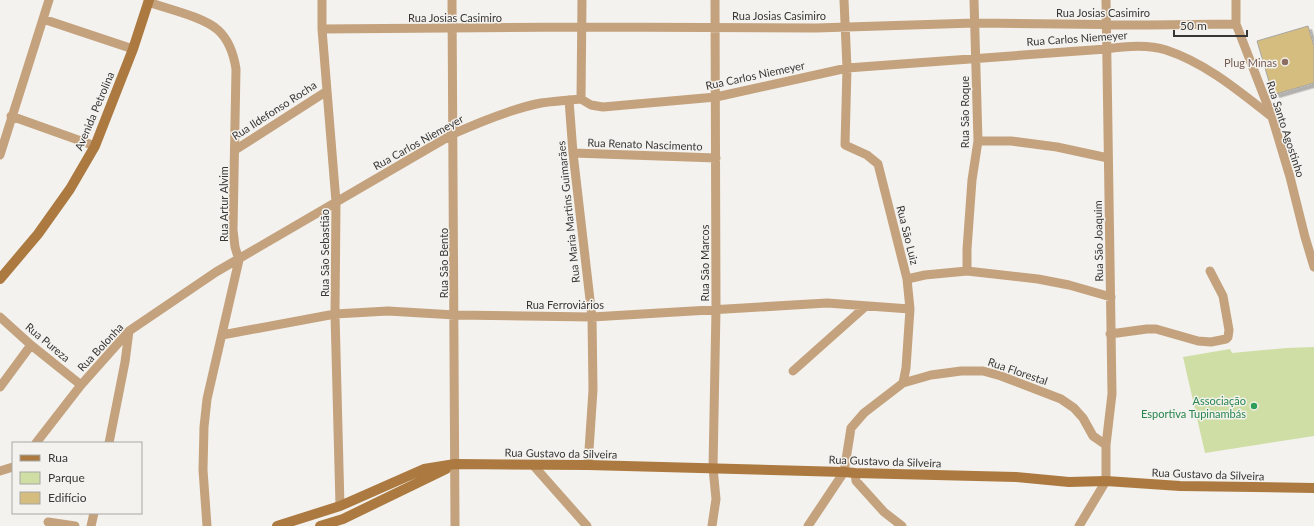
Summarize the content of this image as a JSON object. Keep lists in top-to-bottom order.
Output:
{
  "streets": {
    "main road": ["Avenida Petrolina", "Rua Gustavo da Silveira"],
    "street": [
      "Rua Josias Casimiro",
      "Rua Carlos Niemeyer",
      "Rua Ildefonso Rocha",
      "Rua São Roque",
      "Rua Santo Agostinho",
      "Rua Renato Nascimento",
      "Rua Artur Alvim",
      "Rua Maria Martins Guimarães",
      "Rua São Luiz",
      "Rua São Joaquim",
      "Rua São Sebastião",
      "Rua São Bento",
      "Rua São Marcos",
      "Rua Ferroviários",
      "Rua Pureza",
      "Rua Bolonha",
      "Rua Florestal"
    ]
  },
  "crossings": [
    ["Rua Josias Casimiro", "Rua São Roque"],
    ["Rua Josias Casimiro", "Rua Santo Agostinho"],
    ["Rua Josias Casimiro", "Rua São Luiz"],
    ["Rua Josias Casimiro", "Rua São Joaquim"],
    ["Rua Josias Casimiro", "Rua São Sebastião"],
    ["Rua Josias Casimiro", "Rua São Bento"],
    ["Rua Josias Casimiro", "Rua São Marcos"],
    ["Rua Carlos Niemeyer", "Rua São Roque"],
    ["Rua Carlos Niemeyer", "Rua Santo Agostinho"],
    ["Rua Carlos Niemeyer", "Rua Artur Alvim"],
    ["Rua Carlos Niemeyer", "Rua Maria Martins Guimarães"],
    ["Rua Carlos Niemeyer", "Rua São Luiz"],
    ["Rua Carlos Niemeyer", "Rua São Joaquim"],
    ["Rua Carlos Niemeyer", "Rua São Sebastião"],
    ["Rua Carlos Niemeyer", "Rua São Bento"],
    ["Rua Carlos Niemeyer", "Rua São Marcos"],
    ["Rua Carlos Niemeyer", "Rua Bolonha"],
    ["Rua Ildefonso Rocha", "Rua Artur Alvim"],
    ["Rua Ildefonso Rocha", "Rua São Sebastião"],
    ["Avenida Petrolina", "Rua Artur Alvim"],
    ["Rua Renato Nascimento", "Rua Maria Martins Guimarães"],
    ["Rua Renato Nascimento", "Rua São Marcos"],
    ["Rua Artur Alvim", "Rua Ferroviários"],
    ["Rua Artur Alvim", "Rua Bolonha"],
    ["Rua Maria Martins Guimarães", "Rua Ferroviários"],
    ["Rua Maria Martins Guimarães", "Rua Gustavo da Silveira"],
    ["Rua São Luiz", "Rua Ferroviários"],
    ["Rua São Luiz", "Rua Florestal"],
    ["Rua São Joaquim", "Rua Florestal"],
    ["Rua São Joaquim", "Rua Gustavo da Silveira"],
    ["Rua São Sebastião", "Rua Ferroviários"],
    ["Rua São Sebastião", "Rua Gustavo da Silveira"],
    ["Rua São Bento", "Rua Ferroviários"],
    ["Rua São Bento", "Rua Gustavo da Silveira"],
    ["Rua São Marcos", "Rua Ferroviários"],
    ["Rua São Marcos", "Rua Gustavo da Silveira"],
    ["Rua Pureza", "Rua Bolonha"]
  ],
  "places": ["Plug Minas", "Associação Esportiva Tupinambás"],
  "legend": ["Rua", "Parque", "Edifício"],
  "scale_bar": "50 m"
}
